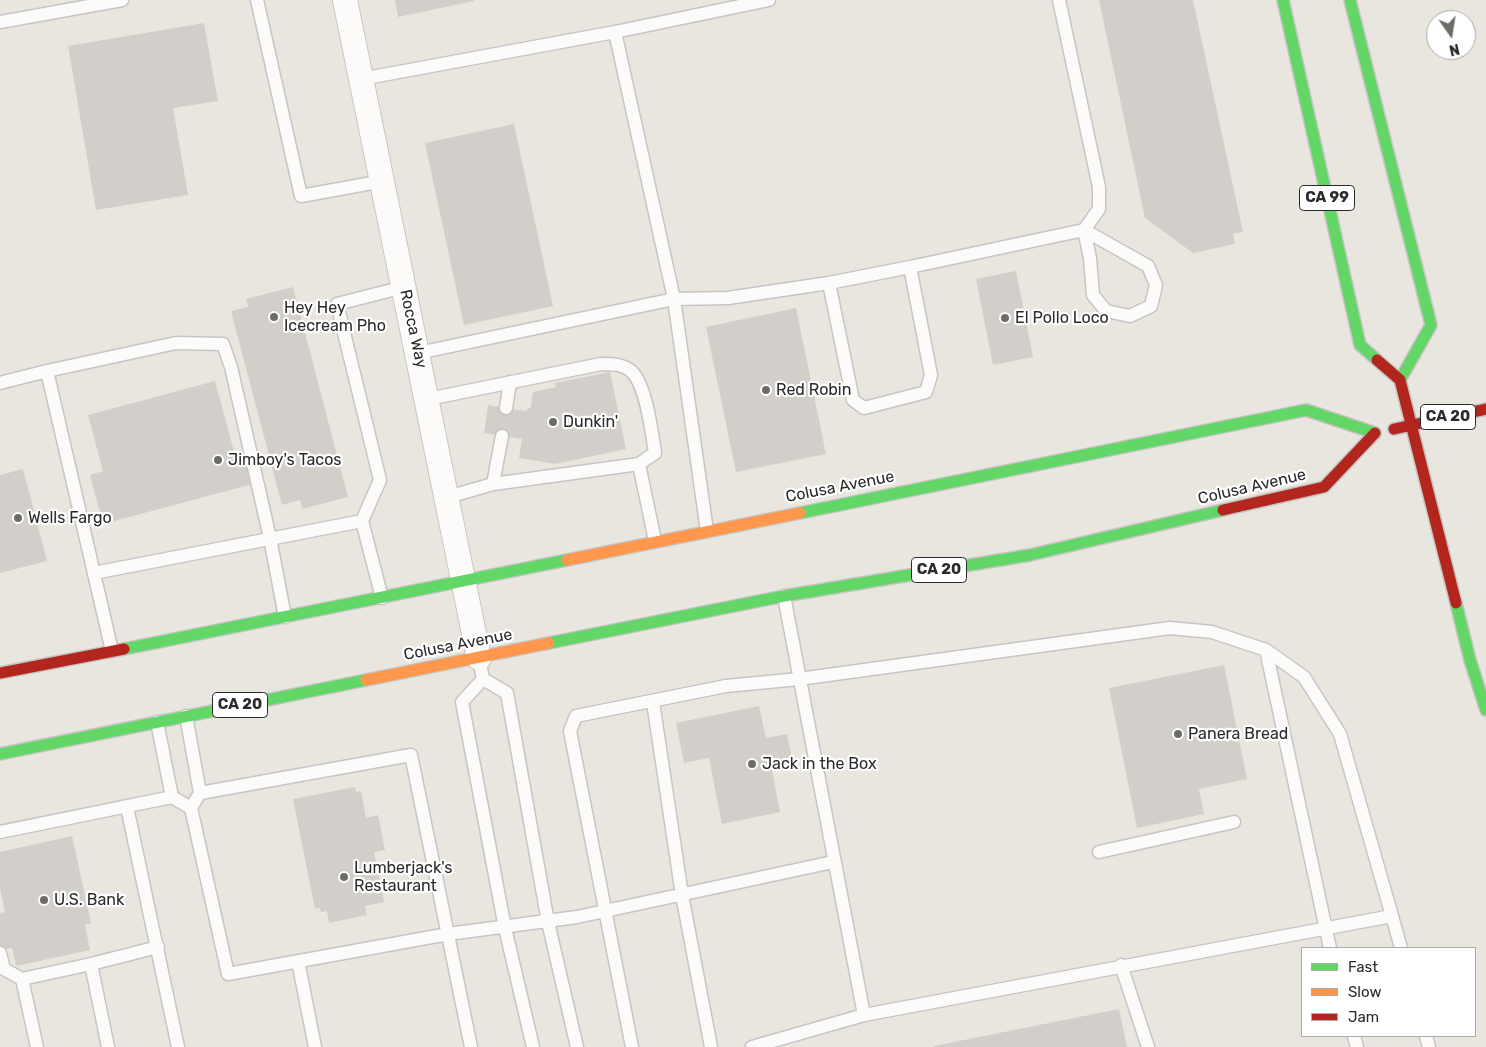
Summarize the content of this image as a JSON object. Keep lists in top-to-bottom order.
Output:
{
  "streets": {
    "highway": ["CA 99", "CA 20", "Colusa Avenue"],
    "street": ["Rocca Way"]
  },
  "crossings": [
    ["Rocca Way", "Colusa Avenue"],
    ["CA 20", "Colusa Avenue"]
  ],
  "places": [
    "Hey Hey Icecream Pho",
    "El Pollo Loco",
    "Red Robin",
    "Dunkin'",
    "Jimboy's Tacos",
    "Wells Fargo",
    "Panera Bread",
    "Jack in the Box",
    "Lumberjack's Restaurant",
    "U.S. Bank"
  ],
  "legend": ["Fast", "Slow", "Jam"],
  "north": "bottom"
}
